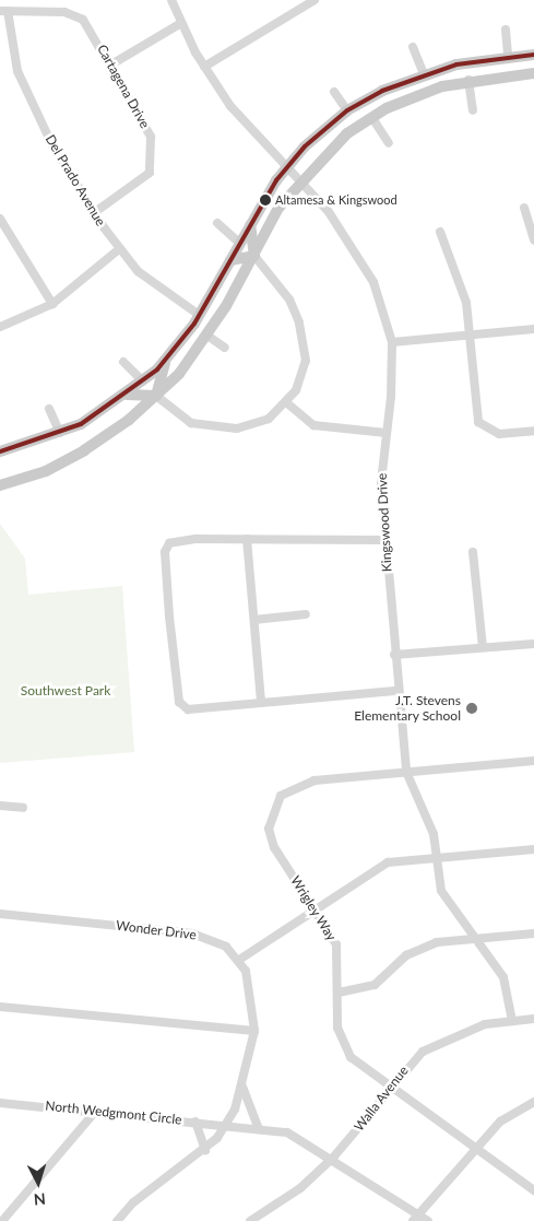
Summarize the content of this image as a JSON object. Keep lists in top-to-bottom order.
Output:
{
  "streets": {
    "street": [
      "Cartagena Drive",
      "Del Prado Avenue",
      "Kingswood Drive",
      "Wrigley Way",
      "Wonder Drive",
      "Walla Avenue",
      "North Wedgmont Circle"
    ]
  },
  "crossings": [
    ["Cartagena Drive", "Del Prado Avenue"],
    ["Kingswood Drive", "Wrigley Way"],
    ["Kingswood Drive", "Walla Avenue"],
    ["Wrigley Way", "Walla Avenue"],
    ["Walla Avenue", "North Wedgmont Circle"]
  ],
  "parks": ["Southwest Park"],
  "places": ["Altamesa & Kingswood", "J.T. Stevens Elementary School"],
  "north": "bottom"
}
